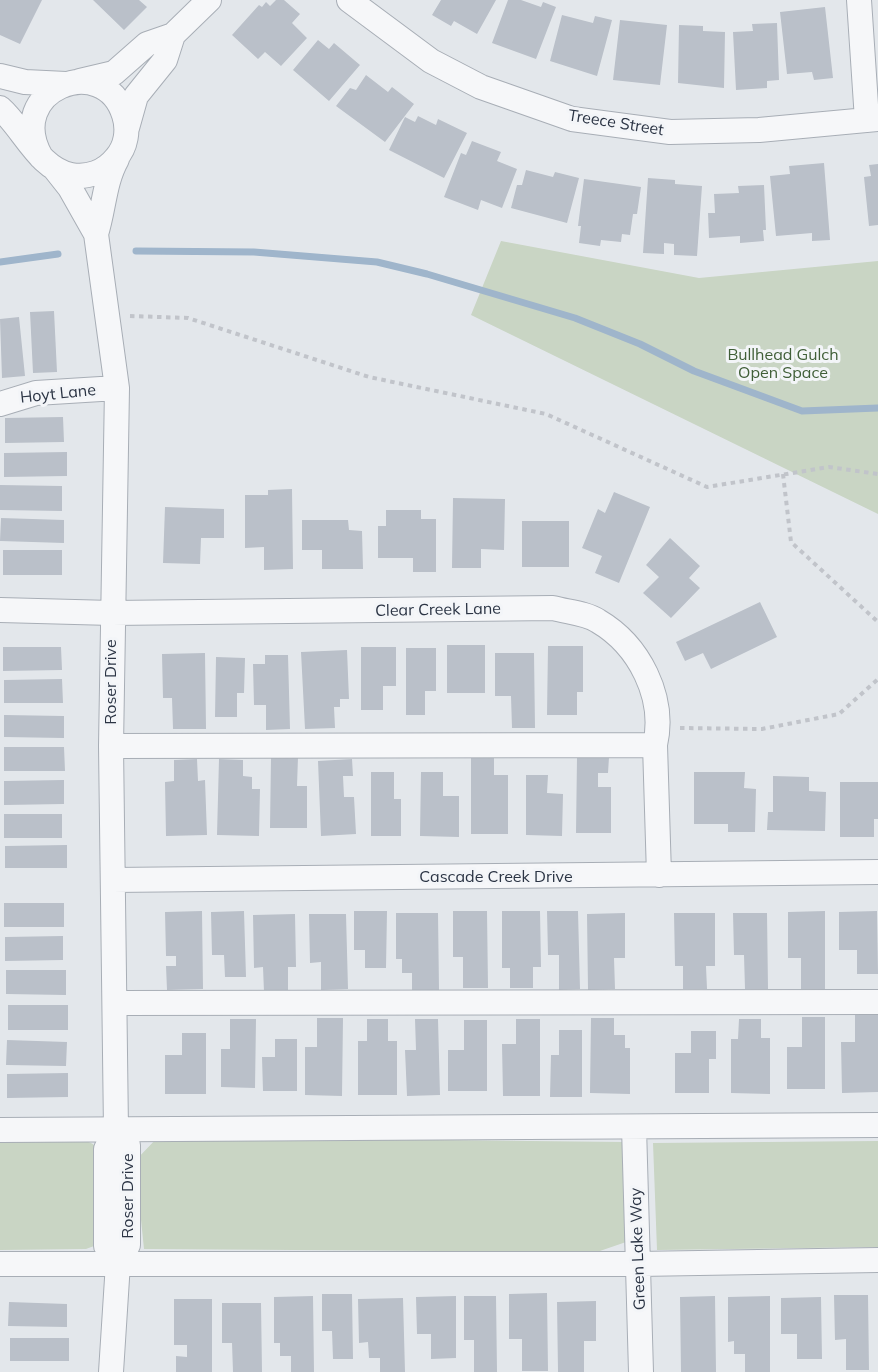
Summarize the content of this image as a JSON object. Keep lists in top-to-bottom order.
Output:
{
  "streets": {
    "street": [
      "Treece Street",
      "Hoyt Lane",
      "Clear Creek Lane",
      "Roser Drive",
      "Cascade Creek Drive",
      "Green Lake Way"
    ]
  },
  "crossings": [
    ["Hoyt Lane", "Roser Drive"],
    ["Clear Creek Lane", "Roser Drive"],
    ["Clear Creek Lane", "Cascade Creek Drive"],
    ["Roser Drive", "Cascade Creek Drive"]
  ],
  "parks": ["Bullhead Gulch Open Space"]
}
